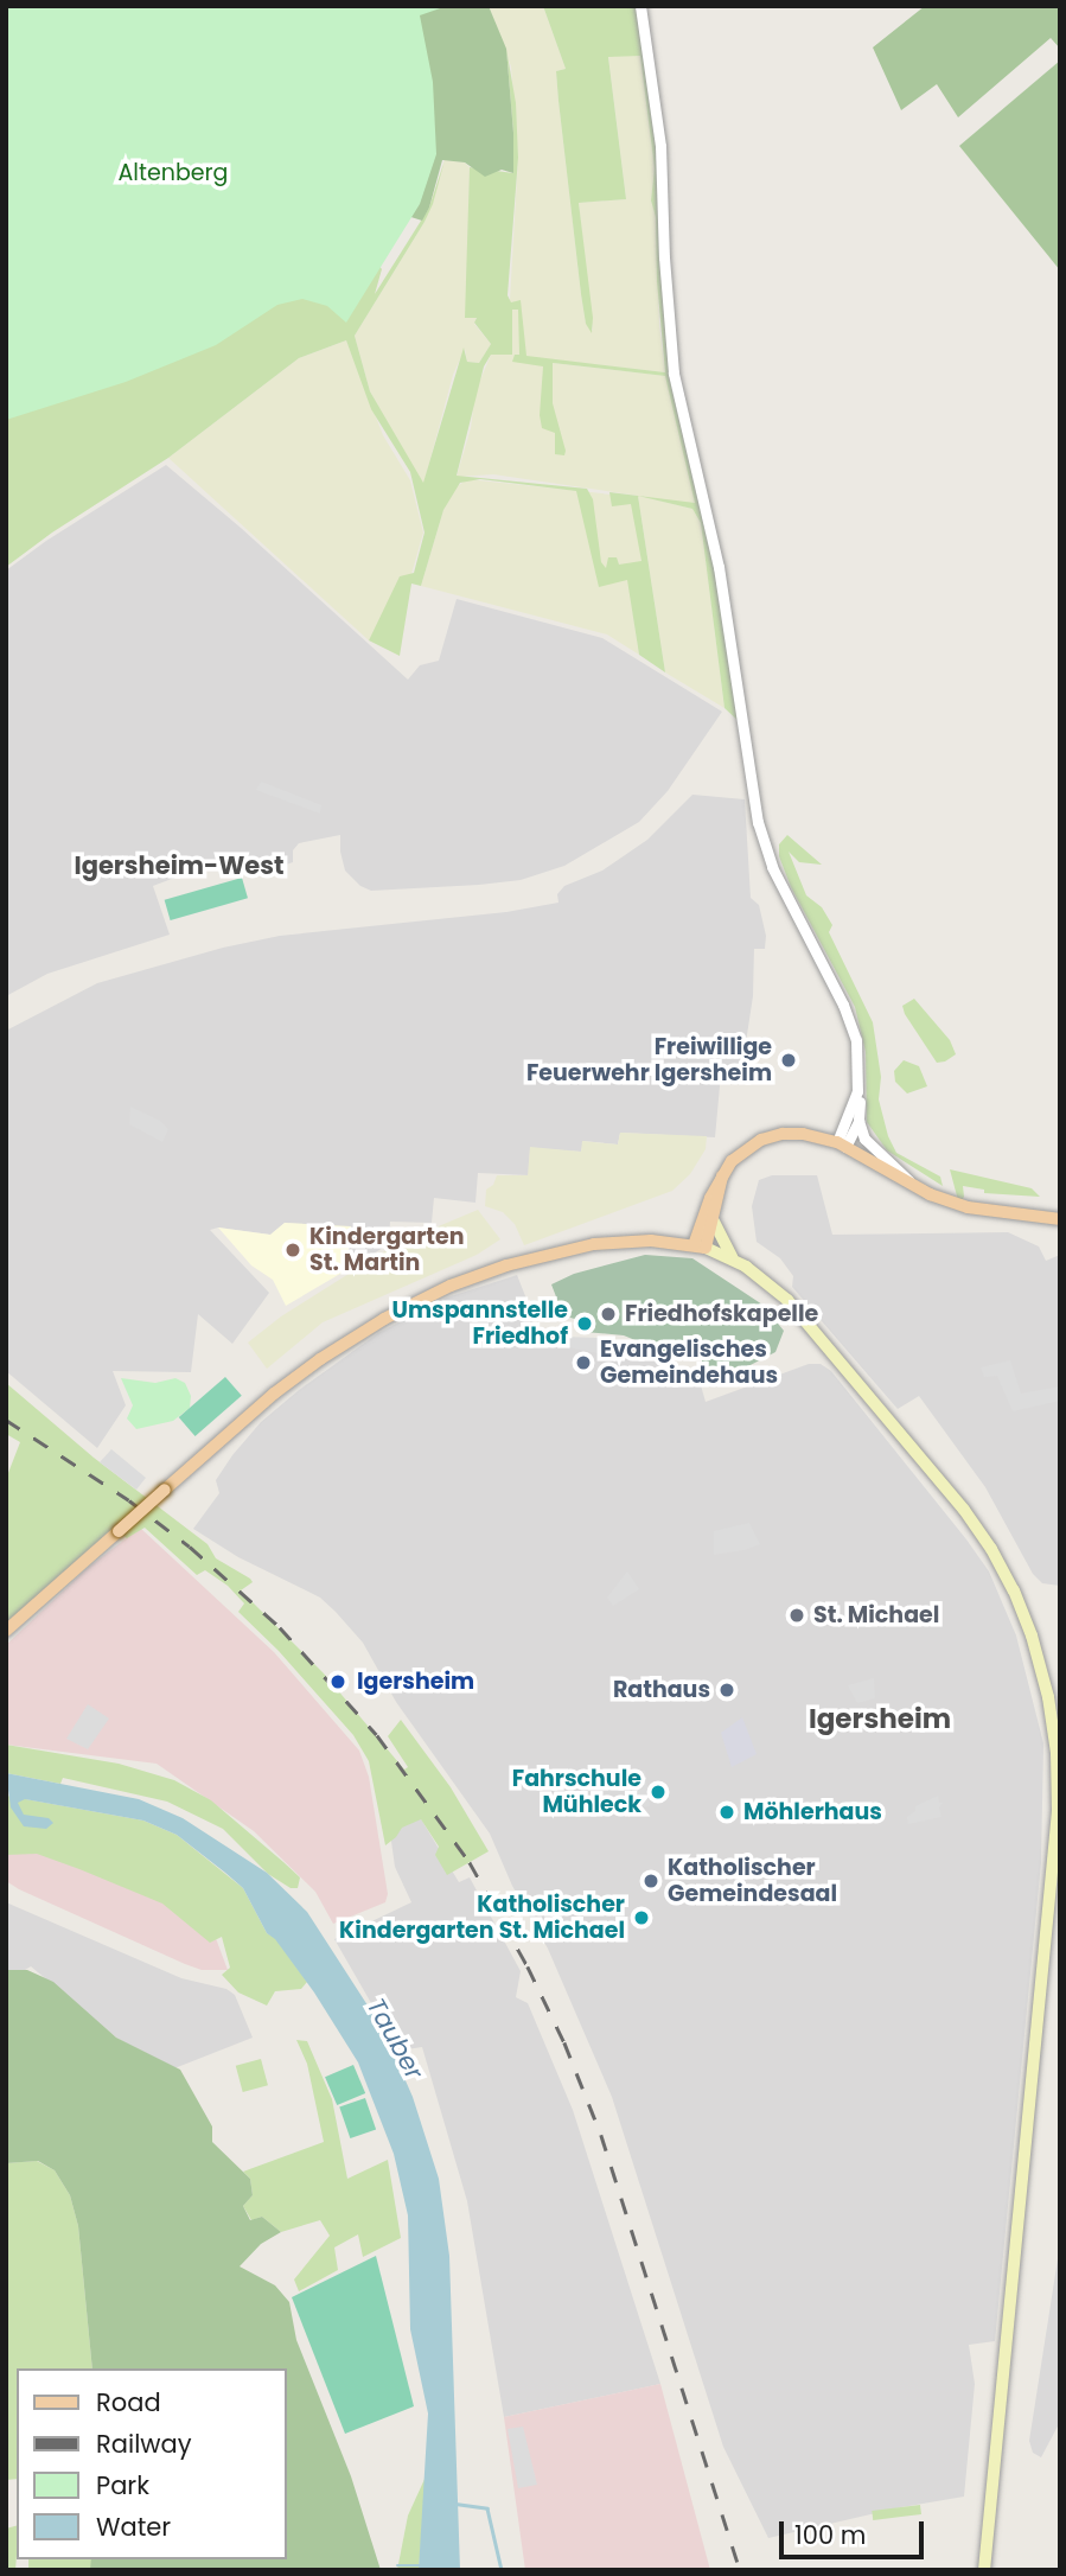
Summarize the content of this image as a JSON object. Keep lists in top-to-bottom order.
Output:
{
  "districts": ["Igersheim-West", "Igersheim"],
  "water": ["Tauber"],
  "parks": ["Altenberg"],
  "places": [
    "Freiwillige Feuerwehr Igersheim",
    "Kindergarten St. Martin",
    "Friedhofskapelle",
    "Umspannstelle Friedhof",
    "Evangelisches Gemeindehaus",
    "St. Michael",
    "Igersheim",
    "Rathaus",
    "Fahrschule Mühleck",
    "Möhlerhaus",
    "Katholischer Gemeindesaal",
    "Katholischer Kindergarten St. Michael"
  ],
  "legend": [
    "Road",
    "Railway",
    "Park",
    "Water"
  ],
  "scale_bar": "100 m"
}
